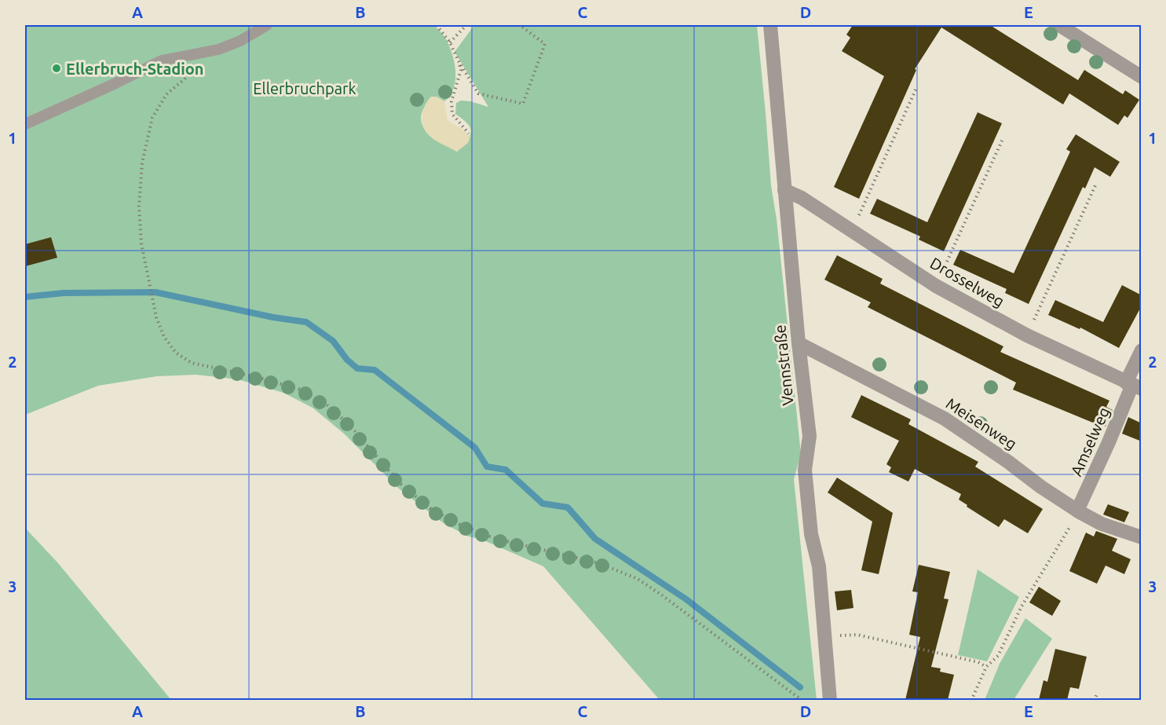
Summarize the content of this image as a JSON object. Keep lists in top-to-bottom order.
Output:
{
  "streets": {
    "street": [
      "Drosselweg",
      "Vennstraße",
      "Meisenweg",
      "Amselweg"
    ]
  },
  "crossings": [
    ["Drosselweg", "Vennstraße"],
    ["Drosselweg", "Amselweg"],
    ["Vennstraße", "Meisenweg"],
    ["Meisenweg", "Amselweg"]
  ],
  "parks": ["Ellerbruchpark"],
  "places": ["Ellerbruch-Stadion"],
  "grid": {
    "columns": [
      "A",
      "B",
      "C",
      "D",
      "E"
    ],
    "rows": ["1", "2", "3"]
  }
}
